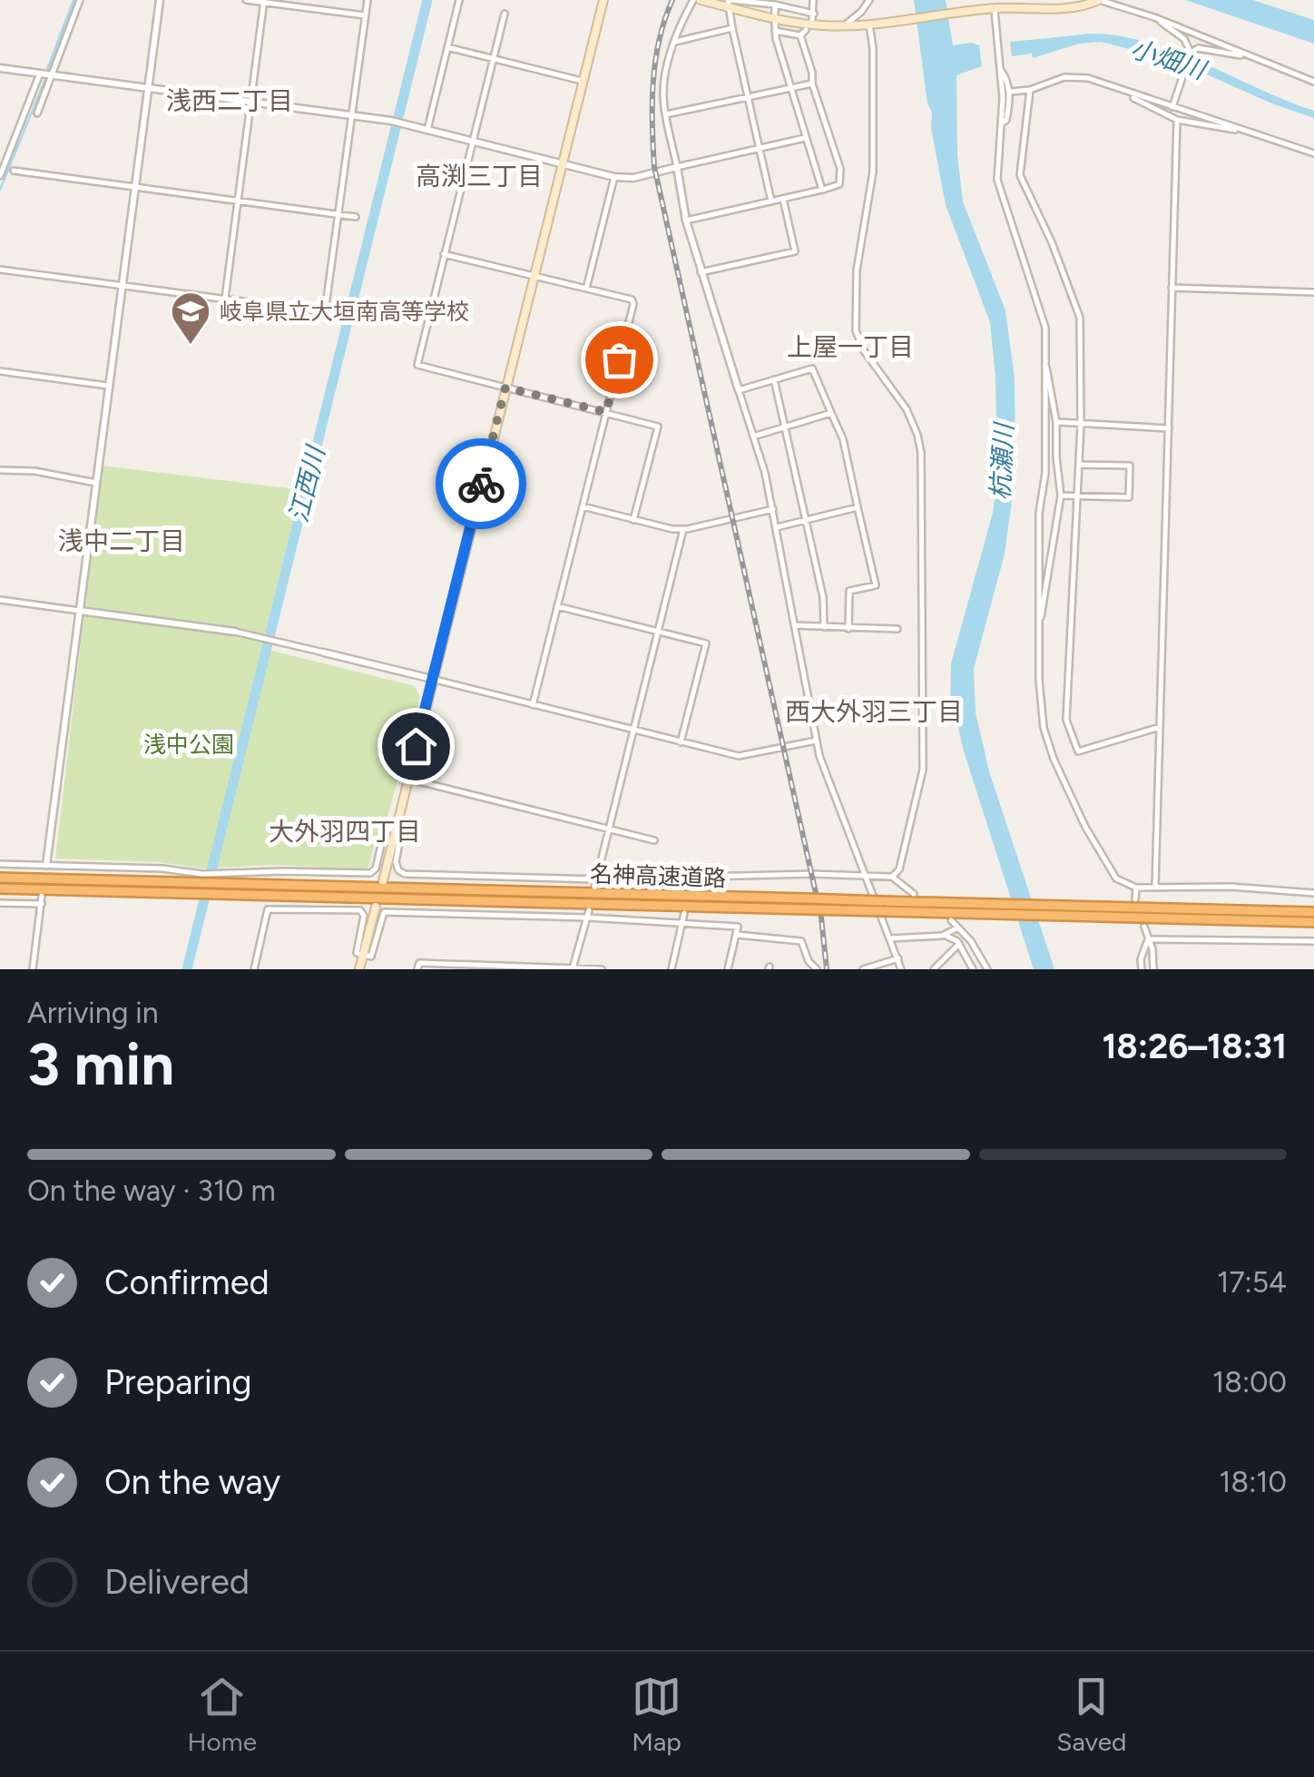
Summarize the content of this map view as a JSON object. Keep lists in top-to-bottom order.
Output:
{
  "streets": {
    "highway": ["名神高速道路"]
  },
  "districts": [
    "浅西二丁目",
    "高渕三丁目",
    "上屋一丁目",
    "浅中二丁目",
    "西大外羽三丁目",
    "大外羽四丁目"
  ],
  "water": ["小畑川", "杭瀬川", "江西川"],
  "parks": ["浅中公園"],
  "places": {
    "school or university": ["岐阜県立大垣南高等学校"]
  },
  "page": {
    "heading": ["3 min", "Arriving in", "18:26–18:31"],
    "bar": "On the way · 310 m",
    "list": [
      ["Confirmed", "17:54"],
      ["Preparing", "18:00"],
      ["On the way", "18:10"],
      "Delivered"
    ],
    "tabs": ["Home", "Map", "Saved"]
  }
}
